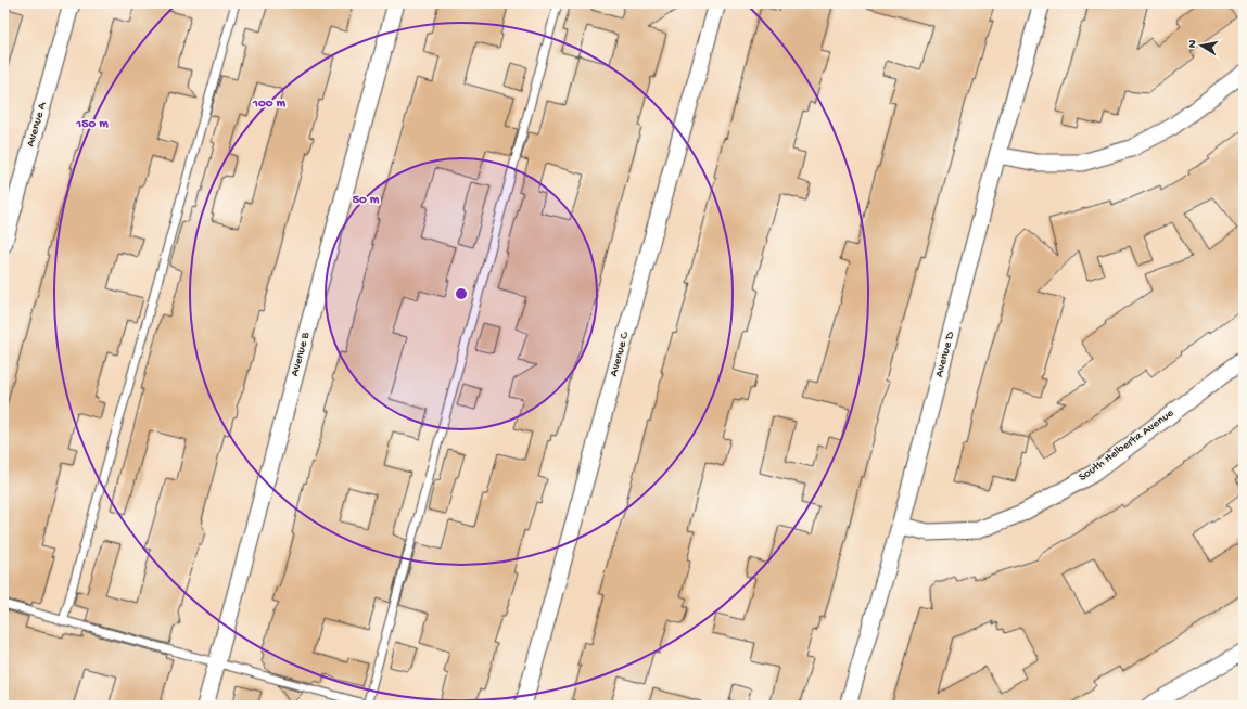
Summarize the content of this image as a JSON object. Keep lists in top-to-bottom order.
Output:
{
  "streets": {
    "street": [
      "Avenue A",
      "Avenue B",
      "Avenue C",
      "Avenue D",
      "South Helberta Avenue"
    ]
  },
  "crossings": [
    ["Avenue D", "South Helberta Avenue"]
  ],
  "north": "left",
  "rings": ["100 m", "150 m", "50 m"]
}
